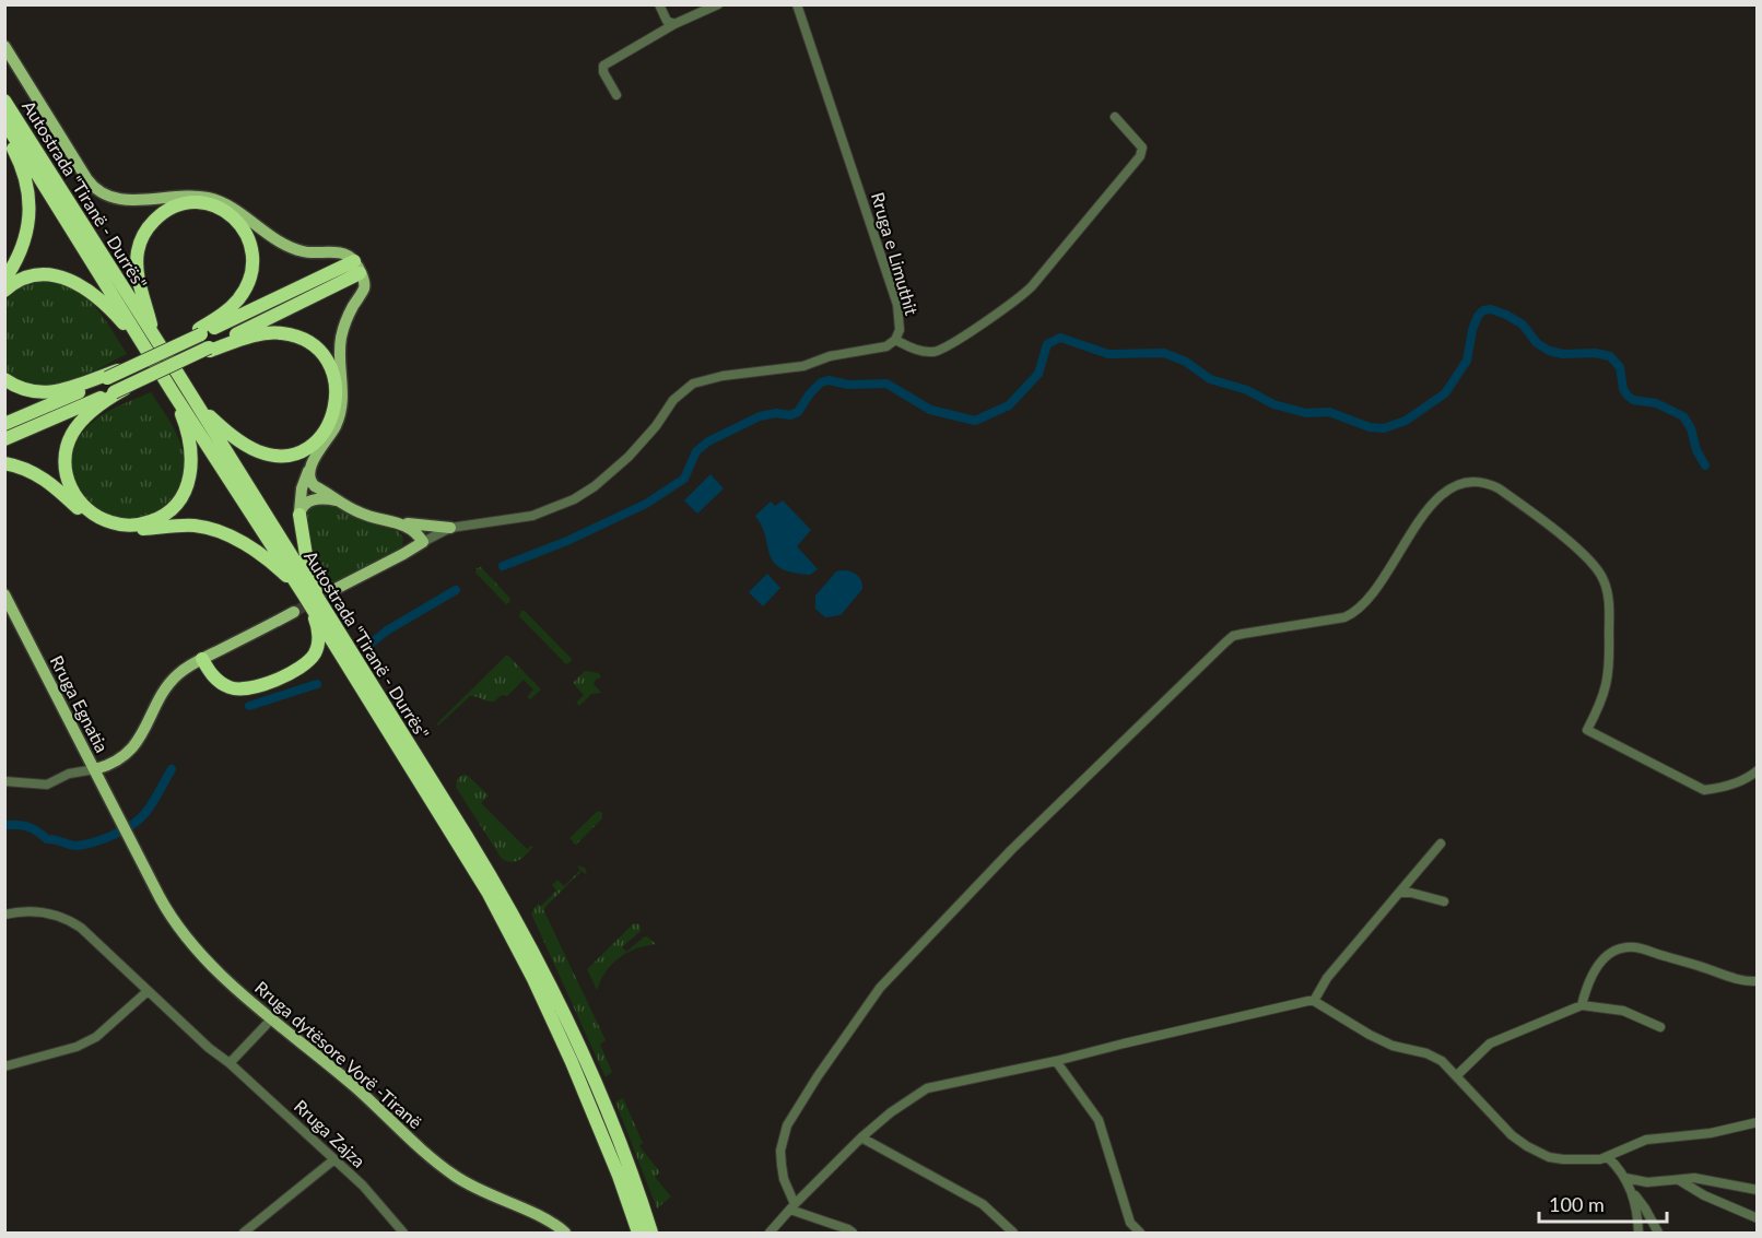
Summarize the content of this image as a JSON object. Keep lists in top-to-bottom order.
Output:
{
  "streets": {
    "highway": ["Autostrada \"Tiranë - Durrës\""],
    "main road": ["Rruga Egnatia", "Rruga dytësore Vorë -Tiranë"],
    "street": ["Rruga e Limuthit", "Rruga Zajza"]
  },
  "crossings": [
    ["Rruga Egnatia", "Rruga dytësore Vorë -Tiranë"]
  ],
  "scale_bar": "100 m"
}
